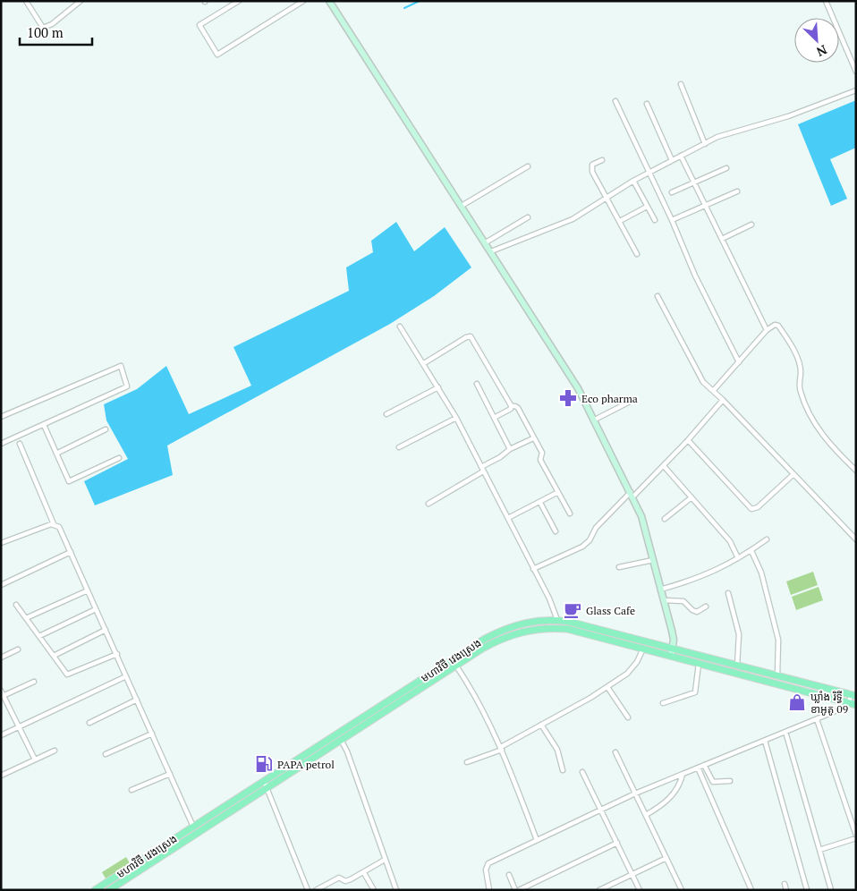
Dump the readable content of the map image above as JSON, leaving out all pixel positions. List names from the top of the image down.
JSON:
{
  "streets": {
    "main road": ["មហាវិថី វេងស្រេង"]
  },
  "places": {
    "pharmacy": ["Eco pharma"],
    "cafe": ["Glass Cafe"],
    "shop": ["ឃ្លាំង រិទ្ធី ខាអូតូ 09"],
    "fuel station": ["PAPA petrol"]
  },
  "scale_bar": "100 m",
  "north": "bottom right"
}
